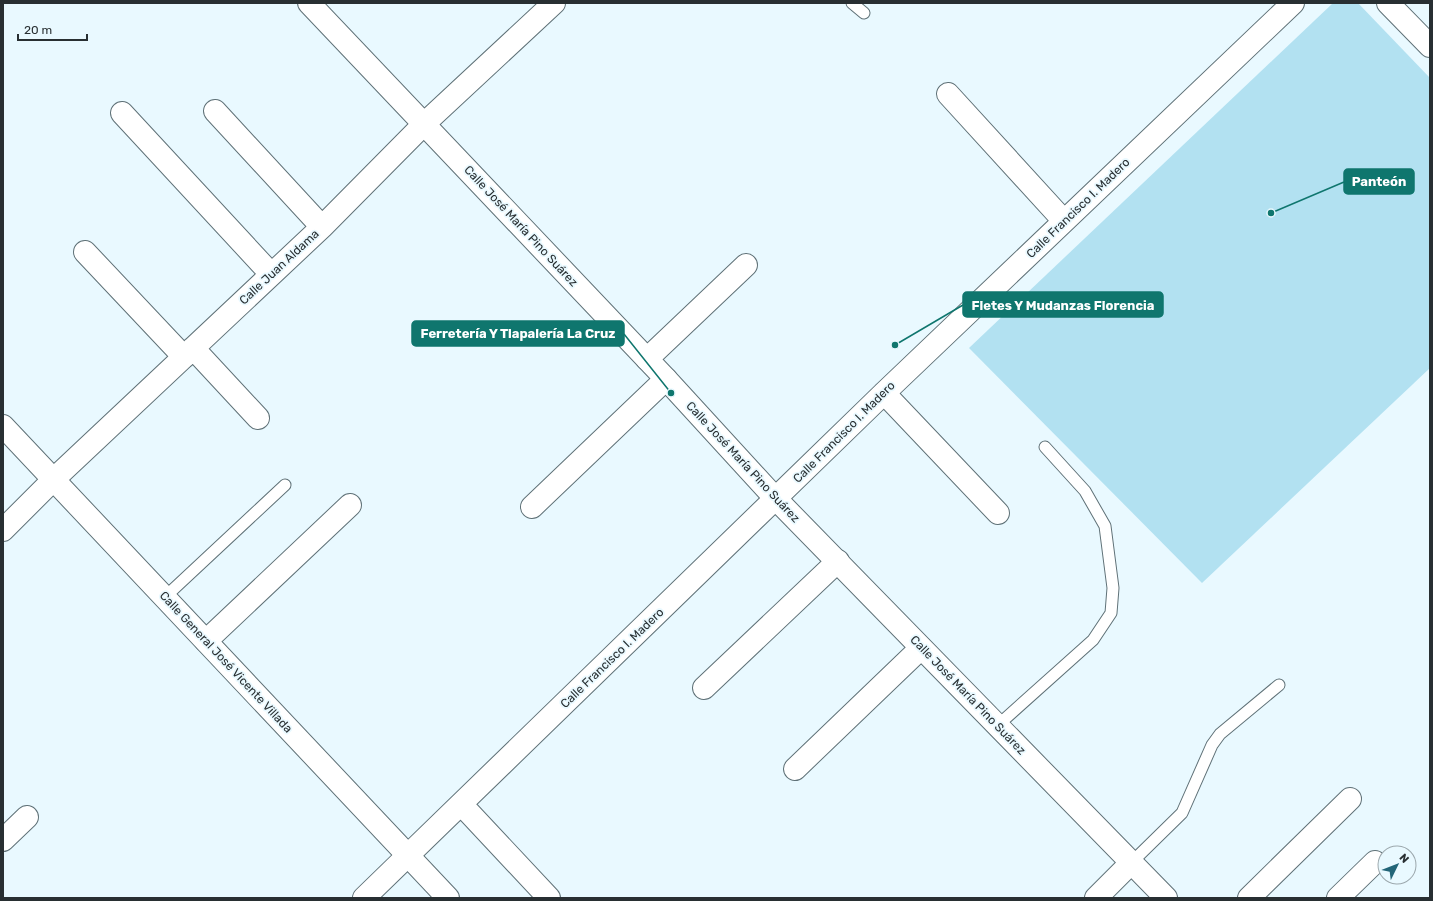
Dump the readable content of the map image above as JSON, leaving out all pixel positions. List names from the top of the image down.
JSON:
{
  "streets": {
    "street": [
      "Calle Francisco I. Madero",
      "Calle José María Pino Suárez",
      "Calle Juan Aldama",
      "Calle General José Vicente Villada"
    ]
  },
  "crossings": [
    ["Calle Francisco I. Madero", "Calle José María Pino Suárez"],
    ["Calle Francisco I. Madero", "Calle General José Vicente Villada"],
    ["Calle José María Pino Suárez", "Calle Juan Aldama"],
    ["Calle Juan Aldama", "Calle General José Vicente Villada"]
  ],
  "places": ["Panteón", "Fletes Y Mudanzas Florencia", "Ferretería Y Tlapalería La Cruz"],
  "scale_bar": "20 m",
  "north": "top right"
}
